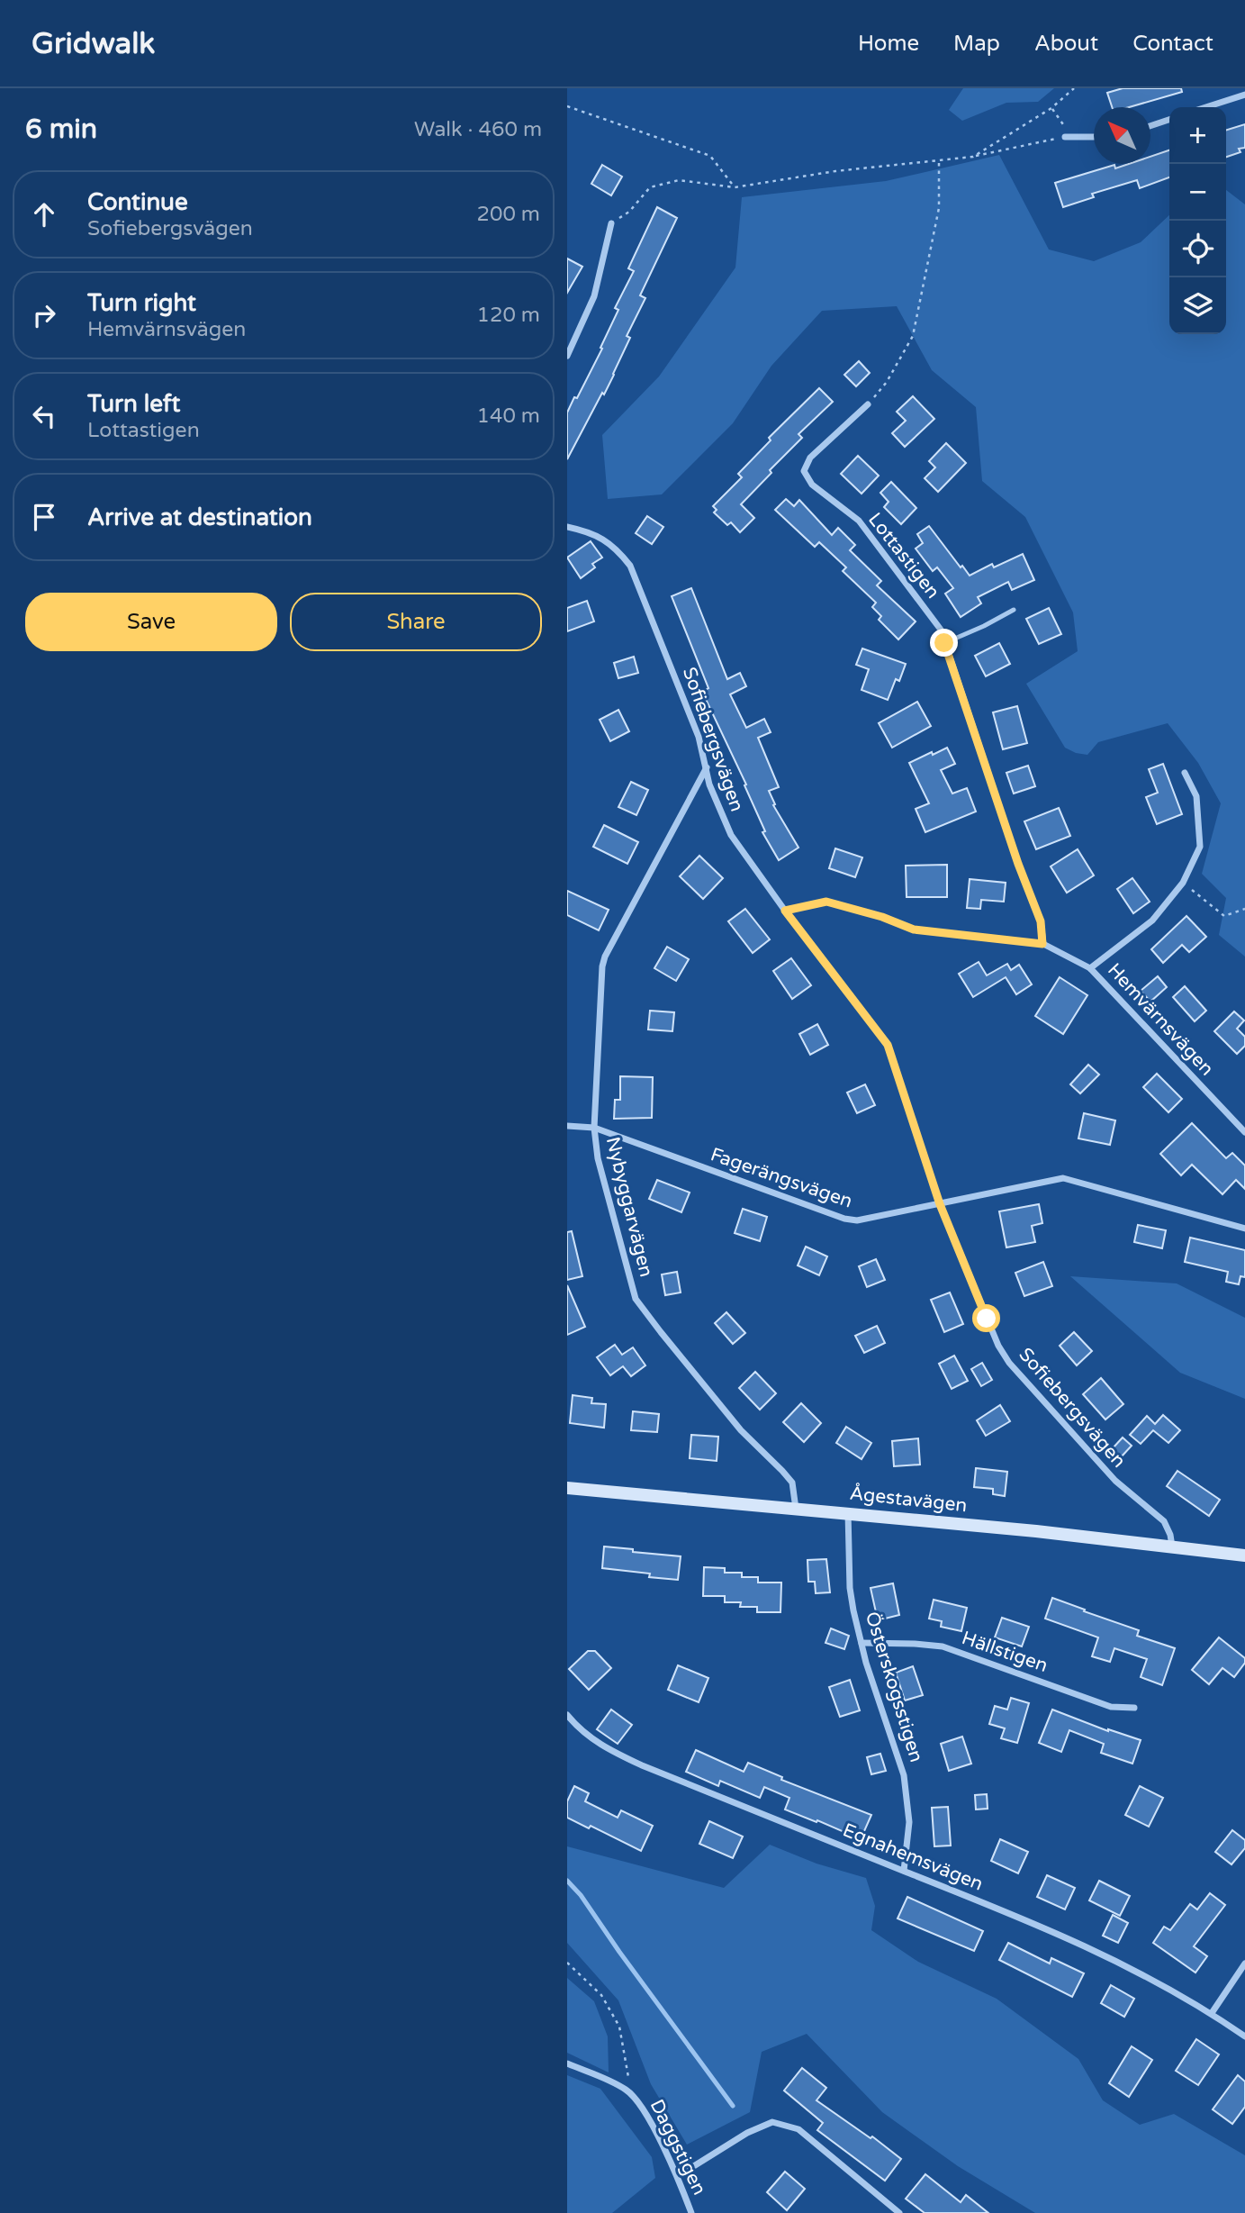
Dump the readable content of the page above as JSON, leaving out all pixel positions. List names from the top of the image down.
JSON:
{
  "streets": {
    "main road": ["Ågestavägen"],
    "street": [
      "Lottastigen",
      "Sofiebergsvägen",
      "Hemvärnsvägen",
      "Fagerängsvägen",
      "Nybyggarvägen",
      "Hällstigen",
      "Österskogsstigen",
      "Egnahemsvägen",
      "Daggstigen"
    ]
  },
  "crossings": [
    ["Lottastigen", "Hemvärnsvägen"],
    ["Sofiebergsvägen", "Hemvärnsvägen"],
    ["Sofiebergsvägen", "Fagerängsvägen"],
    ["Sofiebergsvägen", "Nybyggarvägen"],
    ["Sofiebergsvägen", "Ågestavägen"],
    ["Fagerängsvägen", "Nybyggarvägen"],
    ["Nybyggarvägen", "Ågestavägen"],
    ["Ågestavägen", "Österskogsstigen"],
    ["Hällstigen", "Österskogsstigen"],
    ["Österskogsstigen", "Egnahemsvägen"]
  ],
  "north": "top left",
  "page": {
    "header": "Gridwalk",
    "nav": [
      "Home",
      "Map",
      "About",
      "Contact"
    ],
    "heading": ["6 min", "Walk · 460 m"],
    "map_buttons": ["+", "−"],
    "list": [
      ["Continue", "Sofiebergsvägen", "200 m"],
      ["Turn right", "Hemvärnsvägen", "120 m"],
      ["Turn left", "Lottastigen", "140 m"],
      "Arrive at destination"
    ],
    "buttons": ["Save", "Share"]
  }
}
